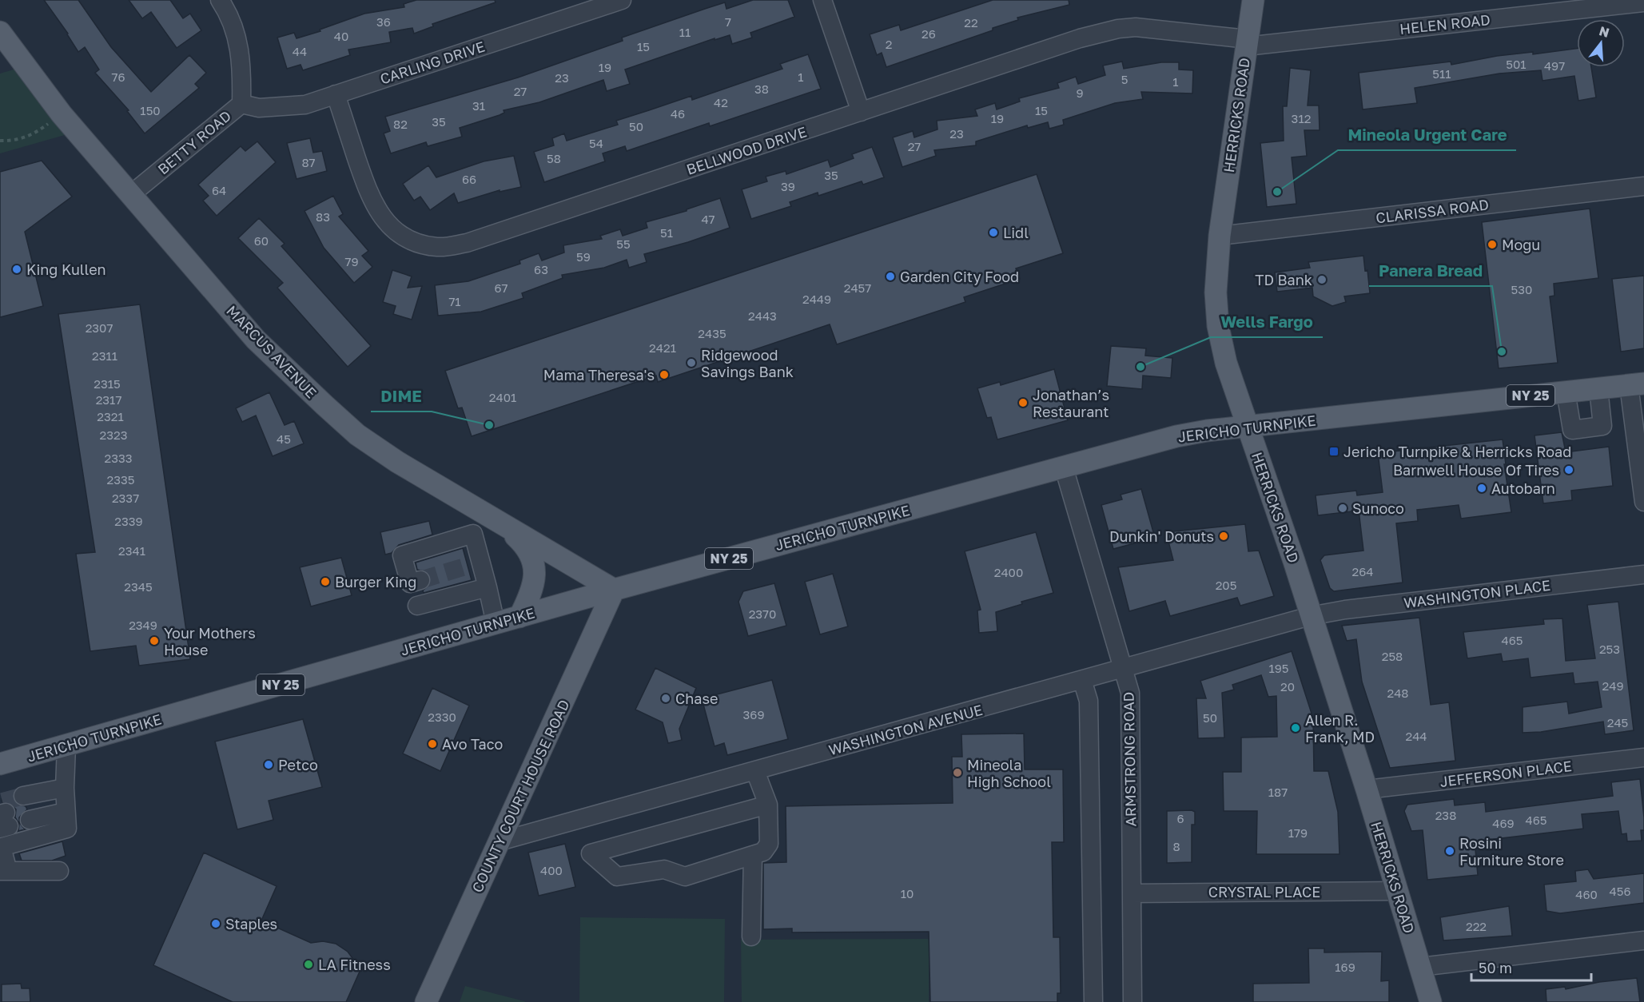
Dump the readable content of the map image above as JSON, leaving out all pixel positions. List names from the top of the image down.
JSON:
{
  "streets": {
    "main road": [
      "HERRICKS ROAD",
      "MARCUS AVENUE",
      "NY 25",
      "JERICHO TURNPIKE",
      "COUNTY COURT HOUSE ROAD"
    ],
    "street": [
      "HELEN ROAD",
      "CARLING DRIVE",
      "BETTY ROAD",
      "BELLWOOD DRIVE",
      "CLARISSA ROAD",
      "WASHINGTON PLACE",
      "WASHINGTON AVENUE",
      "ARMSTRONG ROAD",
      "JEFFERSON PLACE",
      "CRYSTAL PLACE"
    ]
  },
  "crossings": [
    ["HELEN ROAD", "HERRICKS ROAD"],
    ["HELEN ROAD", "BELLWOOD DRIVE"],
    ["CARLING DRIVE", "BETTY ROAD"],
    ["CARLING DRIVE", "BELLWOOD DRIVE"],
    ["HERRICKS ROAD", "BELLWOOD DRIVE"],
    ["HERRICKS ROAD", "CLARISSA ROAD"],
    ["HERRICKS ROAD", "JERICHO TURNPIKE"],
    ["HERRICKS ROAD", "WASHINGTON PLACE"],
    ["HERRICKS ROAD", "WASHINGTON AVENUE"],
    ["HERRICKS ROAD", "JEFFERSON PLACE"],
    ["HERRICKS ROAD", "CRYSTAL PLACE"],
    ["BETTY ROAD", "MARCUS AVENUE"],
    ["MARCUS AVENUE", "JERICHO TURNPIKE"],
    ["MARCUS AVENUE", "COUNTY COURT HOUSE ROAD"],
    ["JERICHO TURNPIKE", "ARMSTRONG ROAD"],
    ["JERICHO TURNPIKE", "COUNTY COURT HOUSE ROAD"],
    ["WASHINGTON PLACE", "WASHINGTON AVENUE"],
    ["WASHINGTON AVENUE", "ARMSTRONG ROAD"],
    ["WASHINGTON AVENUE", "COUNTY COURT HOUSE ROAD"],
    ["ARMSTRONG ROAD", "CRYSTAL PLACE"]
  ],
  "places": {
    "other": [
      "Mineola Urgent Care",
      "Lidl",
      "Mogu",
      "King Kullen",
      "Garden City Food",
      "TD Bank",
      "Panera Bread",
      "Ridgewood Savings Bank",
      "Wells Fargo",
      "Mama Theresa's",
      "Jonathan’s Restaurant",
      "DIME",
      "Barnwell House Of Tires",
      "Autobarn",
      "Sunoco",
      "Dunkin' Donuts",
      "Burger King",
      "Your Mothers House",
      "Chase",
      "Allen R. Frank, MD",
      "Avo Taco",
      "Petco",
      "Mineola High School",
      "Rosini Furniture Store",
      "Staples",
      "LA Fitness"
    ],
    "transit": ["Jericho Turnpike & Herricks Road"]
  },
  "house_numbers": [
    "36",
    "7",
    "22",
    "11",
    "26",
    "40",
    "2",
    "15",
    "44",
    "501",
    "497",
    "19",
    "511",
    "76",
    "1",
    "23",
    "5",
    "1",
    "38",
    "27",
    "9",
    "42",
    "31",
    "150",
    "15",
    "46",
    "19",
    "312",
    "35",
    "82",
    "50",
    "23",
    "54",
    "27",
    "58",
    "87",
    "35",
    "66",
    "39",
    "64",
    "83",
    "47",
    "51",
    "60",
    "55",
    "59",
    "79",
    "63",
    "67",
    "2457",
    "530",
    "2449",
    "71",
    "2443",
    "2307",
    "2435",
    "2421",
    "2311",
    "2315",
    "2401",
    "2317",
    "2321",
    "2323",
    "45",
    "2333",
    "2335",
    "2337",
    "2339",
    "2341",
    "264",
    "2400",
    "205",
    "2345",
    "2370",
    "2349",
    "465",
    "253",
    "258",
    "195",
    "249",
    "20",
    "248",
    "369",
    "2330",
    "50",
    "245",
    "244",
    "187",
    "238",
    "6",
    "465",
    "469",
    "179",
    "8",
    "400",
    "456",
    "10",
    "460",
    "222",
    "169"
  ],
  "scale_bar": "50 m",
  "north": "top"
}
